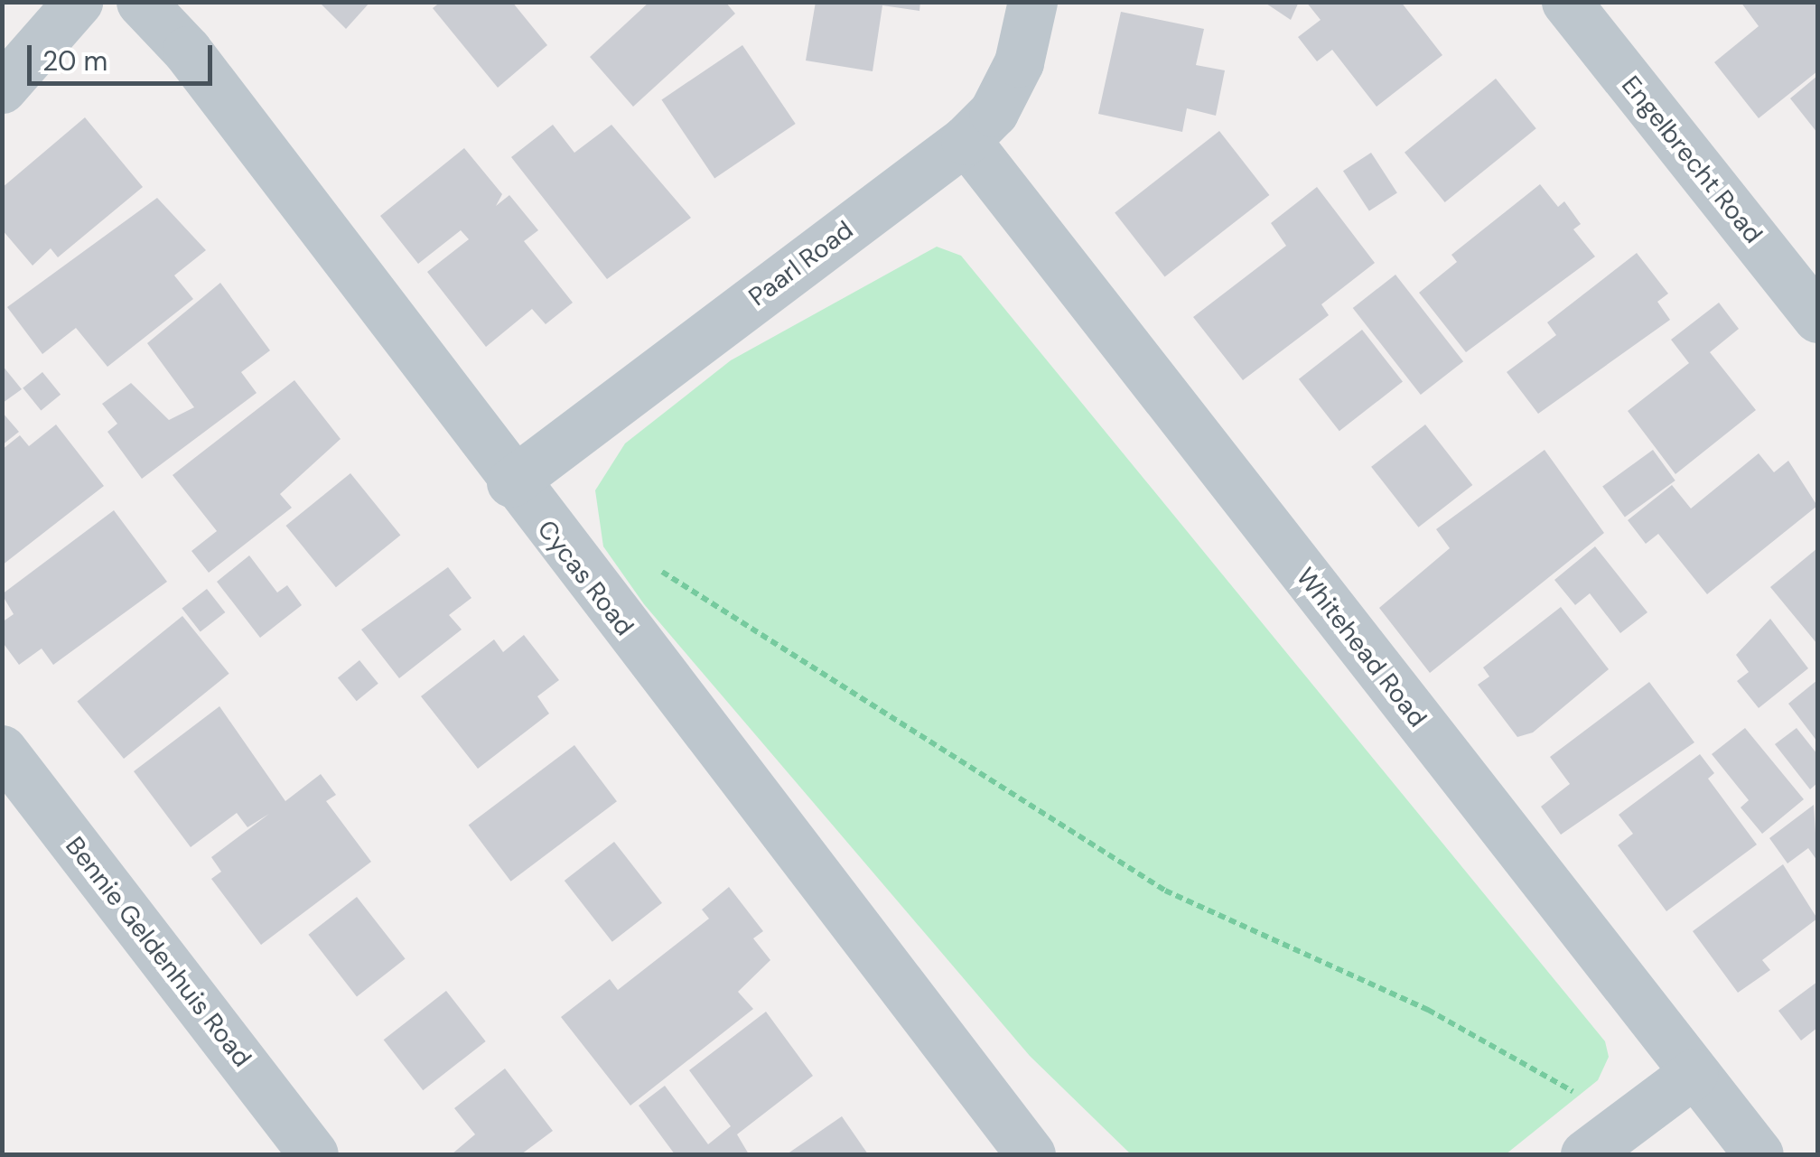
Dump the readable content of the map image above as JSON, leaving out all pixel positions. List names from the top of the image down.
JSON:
{
  "streets": {
    "street": [
      "Engelbrecht Road",
      "Paarl Road",
      "Cycas Road",
      "Whitehead Road",
      "Bennie Geldenhuis Road"
    ]
  },
  "crossings": [
    ["Paarl Road", "Cycas Road"],
    ["Paarl Road", "Whitehead Road"]
  ],
  "scale_bar": "20 m"
}
